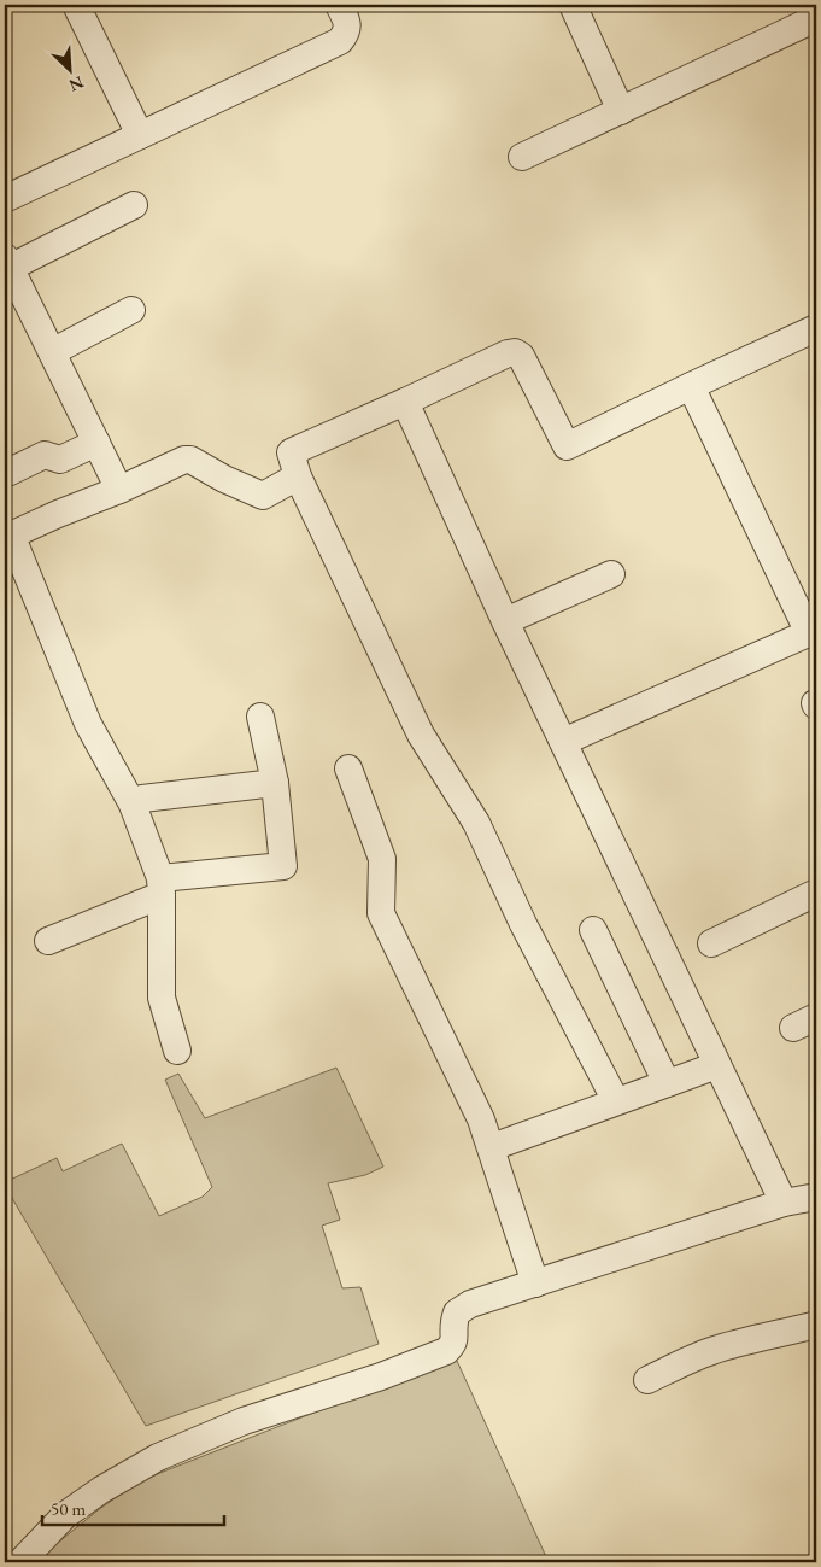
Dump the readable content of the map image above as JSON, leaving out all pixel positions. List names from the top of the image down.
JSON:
{
  "scale_bar": "50 m",
  "north": "bottom right"
}
